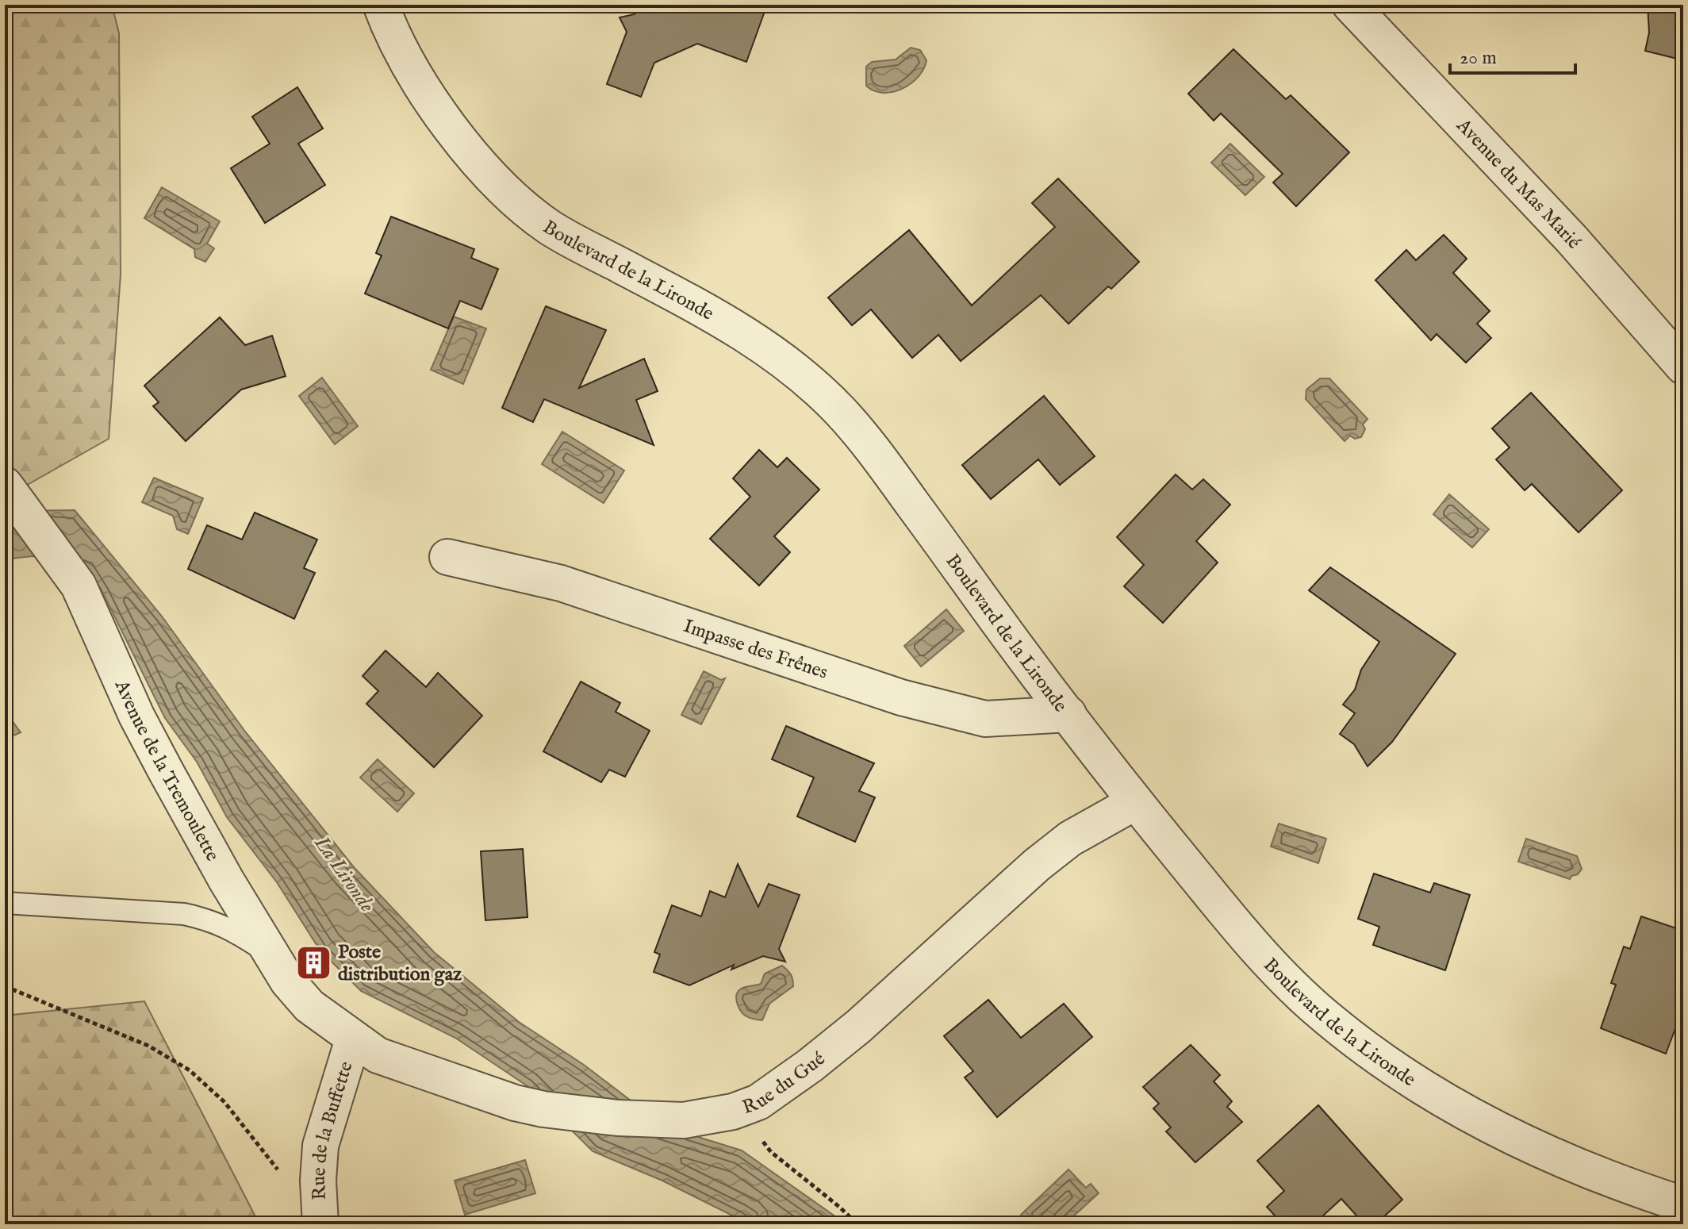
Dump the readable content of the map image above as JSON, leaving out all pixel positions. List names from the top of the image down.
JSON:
{
  "streets": {
    "street": [
      "Avenue du Mas Marié",
      "Boulevard de la Lironde",
      "Impasse des Frênes",
      "Avenue de la Tremoulette",
      "Rue du Gué",
      "Rue de la Buffette"
    ]
  },
  "crossings": [
    ["Boulevard de la Lironde", "Impasse des Frênes"],
    ["Boulevard de la Lironde", "Rue du Gué"],
    ["Avenue de la Tremoulette", "Rue du Gué"],
    ["Avenue de la Tremoulette", "Rue de la Buffette"],
    ["Rue du Gué", "Rue de la Buffette"]
  ],
  "water": ["La Lironde"],
  "places": {
    "building": ["Poste distribution gaz"]
  },
  "scale_bar": "20 m"
}
